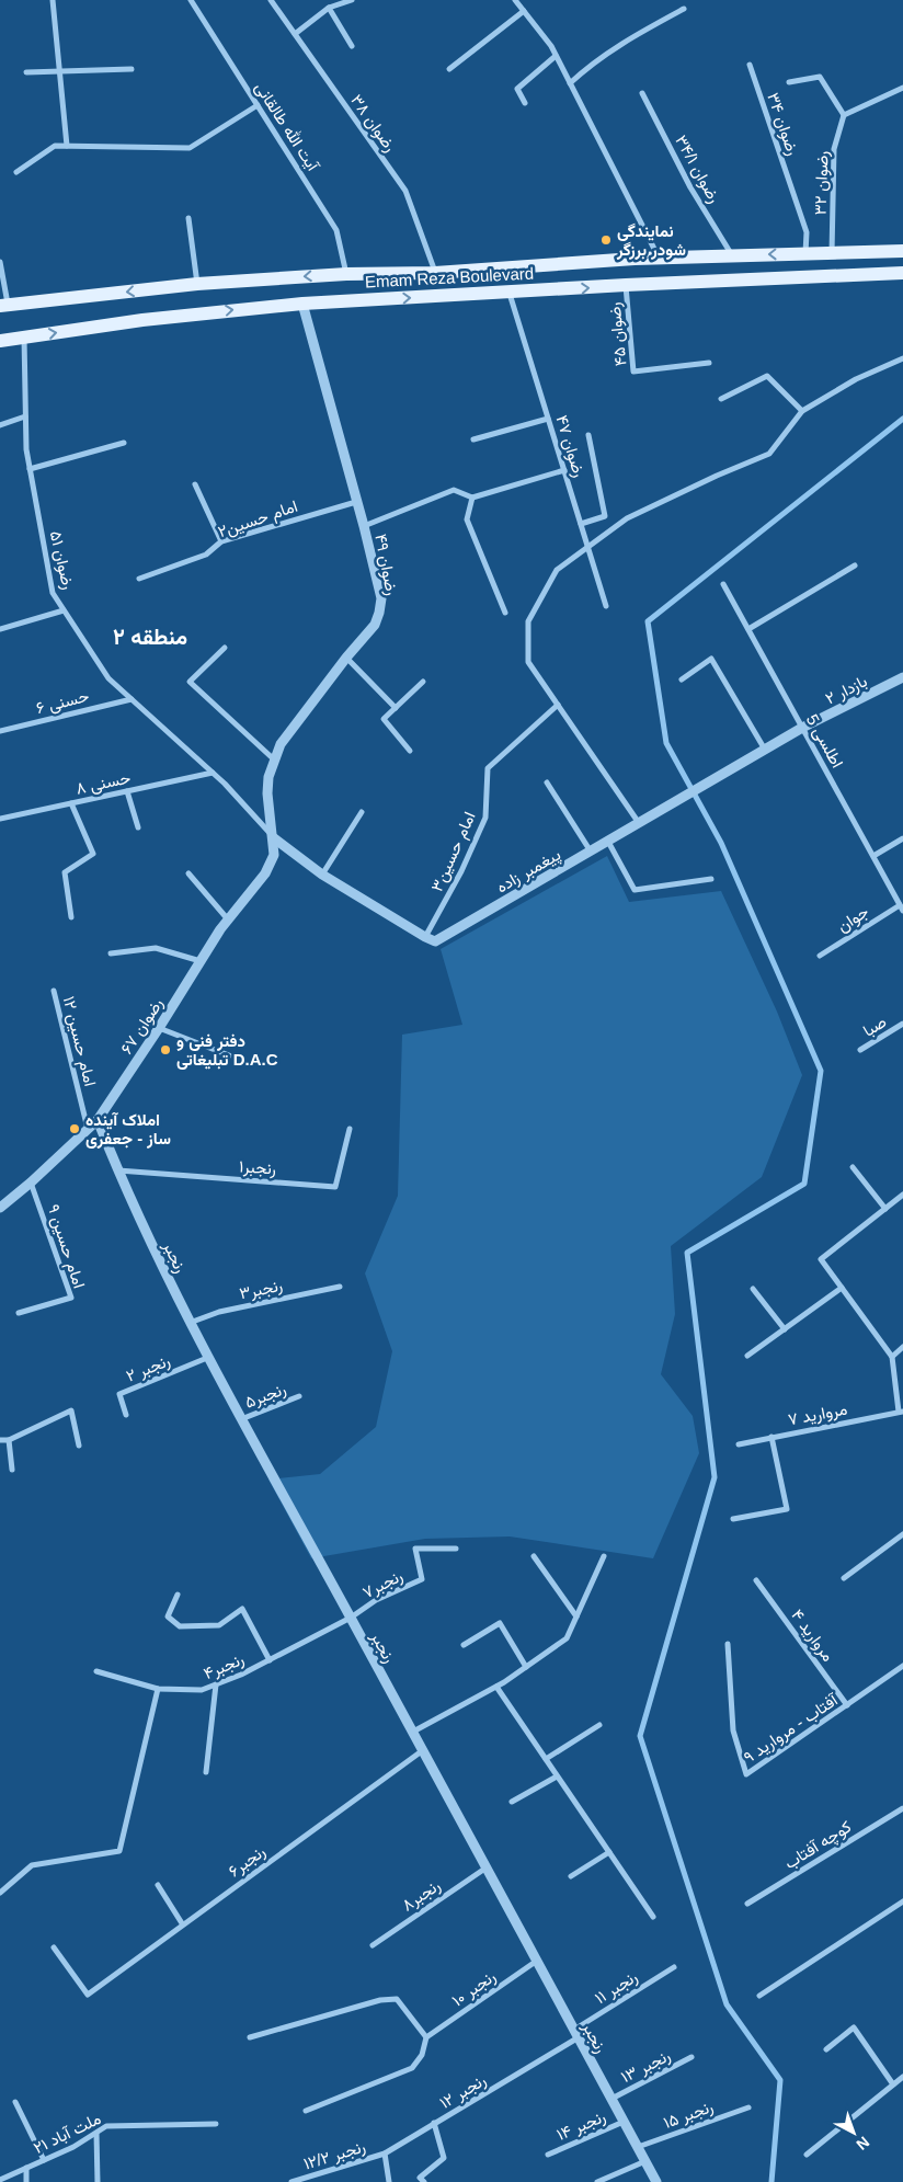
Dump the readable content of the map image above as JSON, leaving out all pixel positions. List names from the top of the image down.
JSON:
{
  "streets": {
    "main road": ["Emam Reza Boulevard"],
    "street": [
      "رضوان ۳۸",
      "رضوان ۳۴",
      "آیت الله طالقانی",
      "رضوان ۳۴/۱",
      "رضوان ۳۲",
      "رضوان ۴۵",
      "رضوان ۴۷",
      "امام حسین۲",
      "رضوان ۵۱",
      "رضوان ۴۹",
      "بازدار ۲",
      "حسنی ۶",
      "اطلسی 5",
      "حسنی ۸",
      "امام حسین۳",
      "پیغمبر زاده",
      "جوان",
      "رضوان ۶۷",
      "صبا",
      "امام حسین ۱۲",
      "رنجبر۱",
      "امام حسین ۹",
      "رنجبر",
      "رنجبر۳",
      "رنجبر ۲",
      "رنجبر۵",
      "مروارید ۷",
      "رنجبر۷",
      "مروارید ۴",
      "رنجبر۴",
      "آفتاب - مروارید ۹",
      "کوچه آفتاب",
      "رنجبر۶",
      "رنجبر۸",
      "رنجبر ۱۱",
      "رنجبر ۱۰",
      "رنجبر ۱۳",
      "رنجبر ۱۲",
      "رنجبر ۱۵",
      "رنجبر ۱۴",
      "ملت آباد ۲۱",
      "رنجبر ۱۲/۲"
    ]
  },
  "crossings": [
    ["رضوان ۳۸", "Emam Reza Boulevard"],
    ["رضوان ۳۴", "Emam Reza Boulevard"],
    ["آیت الله طالقانی", "Emam Reza Boulevard"],
    ["رضوان ۳۴/۱", "Emam Reza Boulevard"],
    ["رضوان ۳۲", "Emam Reza Boulevard"],
    ["Emam Reza Boulevard", "رضوان ۴۵"],
    ["Emam Reza Boulevard", "رضوان ۴۷"],
    ["Emam Reza Boulevard", "رضوان ۵۱"],
    ["Emam Reza Boulevard", "رضوان ۴۹"],
    ["امام حسین۲", "رضوان ۴۹"],
    ["رضوان ۵۱", "رضوان ۴۹"],
    ["رضوان ۵۱", "حسنی ۶"],
    ["رضوان ۵۱", "حسنی ۸"],
    ["رضوان ۵۱", "رضوان ۶۷"],
    ["رضوان ۴۹", "رضوان ۶۷"],
    ["بازدار ۲", "اطلسی 5"],
    ["بازدار ۲", "پیغمبر زاده"],
    ["اطلسی 5", "پیغمبر زاده"],
    ["اطلسی 5", "جوان"],
    ["امام حسین۳", "پیغمبر زاده"],
    ["رضوان ۶۷", "امام حسین ۱۲"],
    ["رضوان ۶۷", "امام حسین ۹"],
    ["رضوان ۶۷", "رنجبر"],
    ["رنجبر۱", "رنجبر"],
    ["رنجبر", "رنجبر۳"],
    ["رنجبر", "رنجبر ۲"],
    ["رنجبر", "رنجبر۵"],
    ["رنجبر", "رنجبر۷"],
    ["رنجبر", "رنجبر۴"],
    ["رنجبر", "رنجبر۶"],
    ["رنجبر", "رنجبر۸"],
    ["رنجبر", "رنجبر ۱۱"],
    ["رنجبر", "رنجبر ۱۰"],
    ["رنجبر", "رنجبر ۱۳"],
    ["رنجبر", "رنجبر ۱۲"],
    ["رنجبر", "رنجبر ۱۵"],
    ["رنجبر", "رنجبر ۱۴"],
    ["رنجبر۷", "رنجبر۴"],
    ["مروارید ۴", "آفتاب - مروارید ۹"],
    ["رنجبر ۱۱", "رنجبر ۱۲"],
    ["رنجبر ۱۲", "رنجبر ۱۲/۲"]
  ],
  "districts": ["منطقه ۲"],
  "places": ["نمایندگی شودر برزگر", "دفتر فنی و تبلیغاتی D.A.C", "املاک آینده ساز - جعفری"],
  "north": "bottom right"
}
